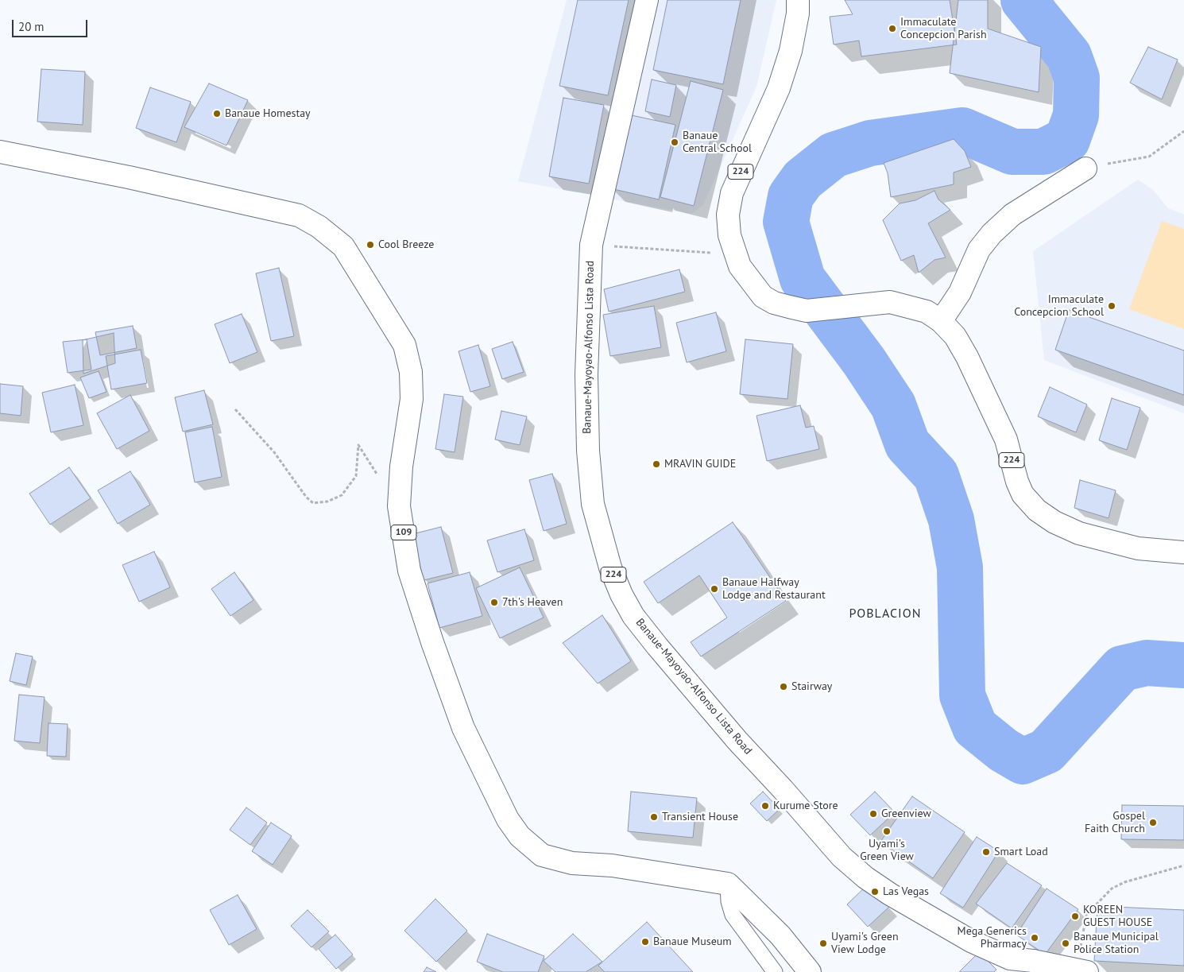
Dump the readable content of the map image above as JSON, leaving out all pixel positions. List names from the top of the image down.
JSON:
{
  "streets": {
    "main road": ["224", "Banaue-Mayoyao-Alfonso Lista Road", "109"]
  },
  "districts": ["POBLACION"],
  "places": [
    "Immaculate Concepcion Parish",
    "Banaue Homestay",
    "Banaue Central School",
    "Cool Breeze",
    "Immaculate Concepcion School",
    "MRAVIN GUIDE",
    "Banaue Halfway Lodge and Restaurant",
    "7th's Heaven",
    "Stairway",
    "Kurume Store",
    "Greenview",
    "Transient House",
    "Gospel Faith Church",
    "Uyami's Green View",
    "Smart Load",
    "Las Vegas",
    "KOREEN GUEST HOUSE",
    "Mega Generics Pharmacy",
    "Banaue Museum",
    "Uyami's Green View Lodge",
    "Banaue Municipal Police Station"
  ],
  "scale_bar": "20 m"
}
